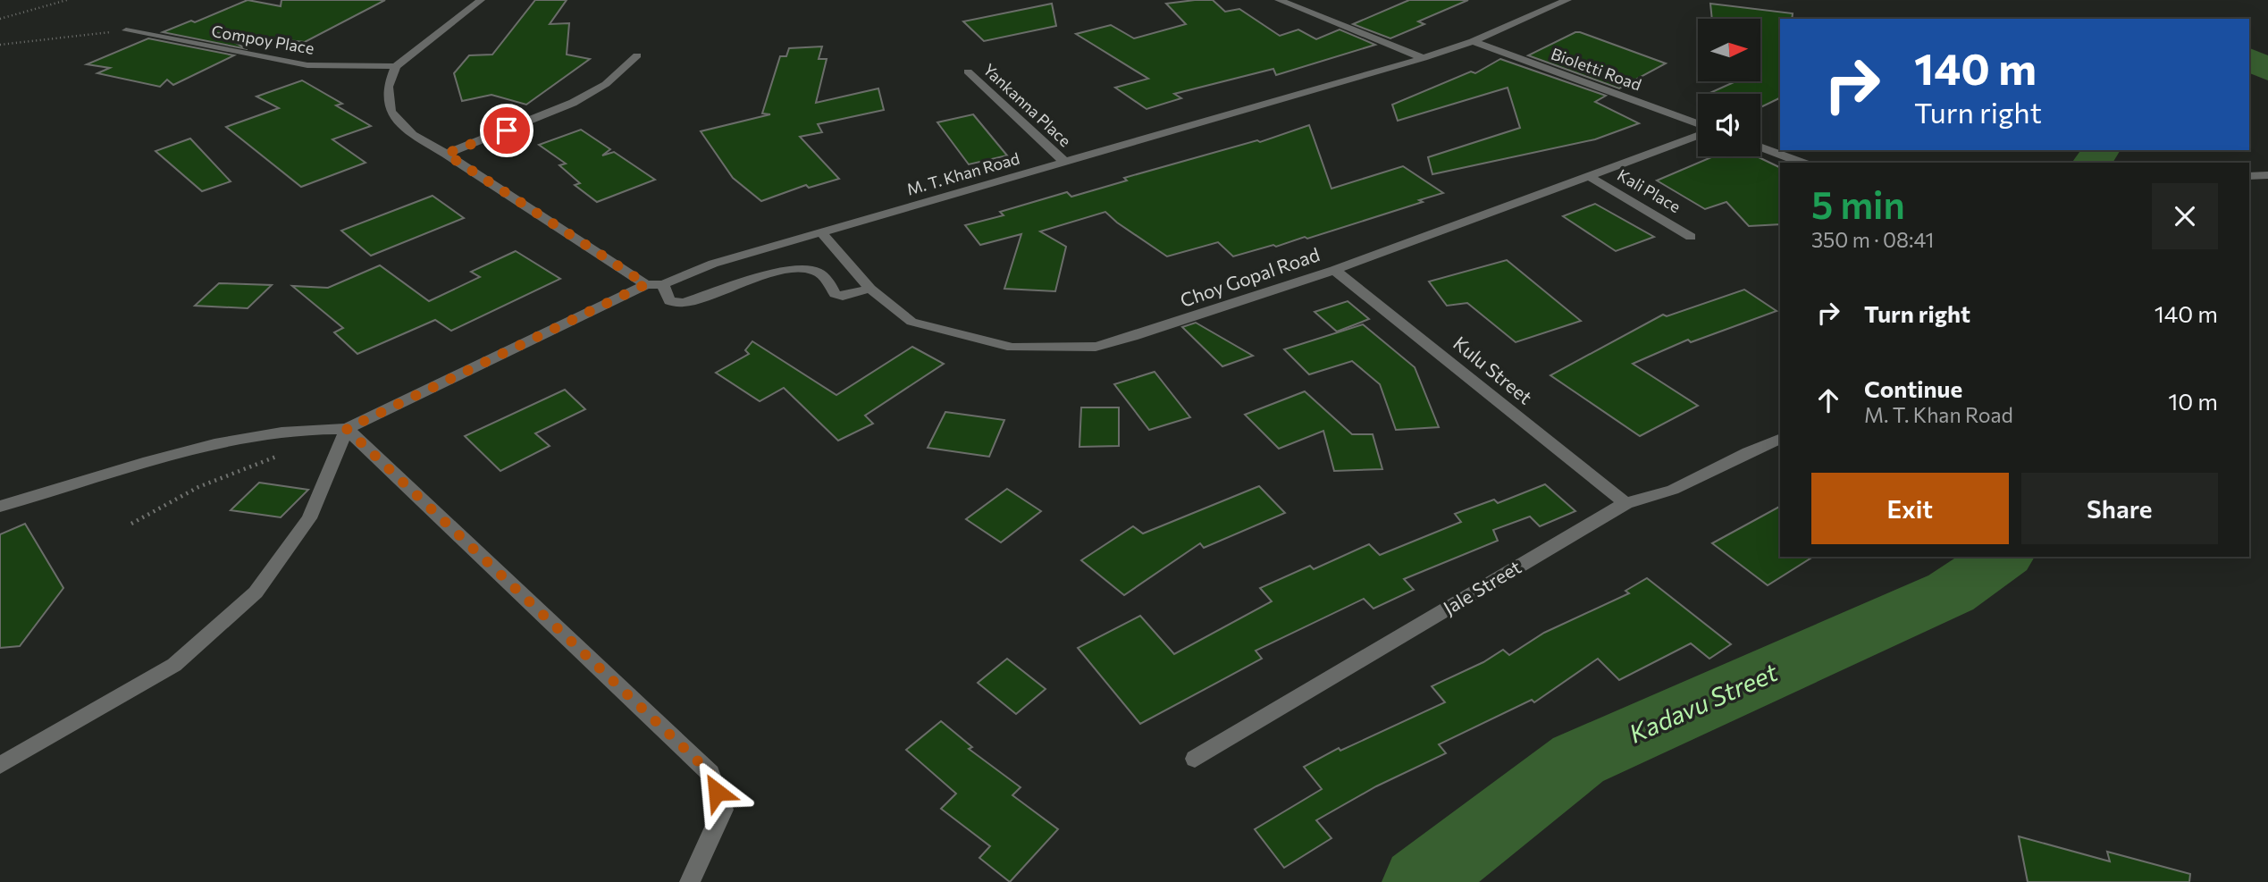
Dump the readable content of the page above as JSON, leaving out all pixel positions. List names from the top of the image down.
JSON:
{
  "streets": {
    "street": [
      "Compoy Place",
      "Bioletti Road",
      "Yankanna Place",
      "M. T. Khan Road",
      "Kali Place",
      "Choy Gopal Road",
      "Kulu Street",
      "Jale Street"
    ]
  },
  "crossings": [
    ["Bioletti Road", "M. T. Khan Road"],
    ["Yankanna Place", "M. T. Khan Road"],
    ["M. T. Khan Road", "Choy Gopal Road"],
    ["Kali Place", "Choy Gopal Road"],
    ["Choy Gopal Road", "Kulu Street"],
    ["Kulu Street", "Jale Street"]
  ],
  "water": ["Kadavu Street"],
  "north": "right",
  "page": {
    "turn": ["140 m", "Turn right"],
    "heading": ["5 min", "350 m · 08:41"],
    "list": [
      {
        "name": "Turn right",
        "value": "140 m"
      },
      {
        "name": "Continue",
        "note": "M. T. Khan Road",
        "value": "10 m"
      }
    ],
    "buttons": ["Exit", "Share"]
  }
}
